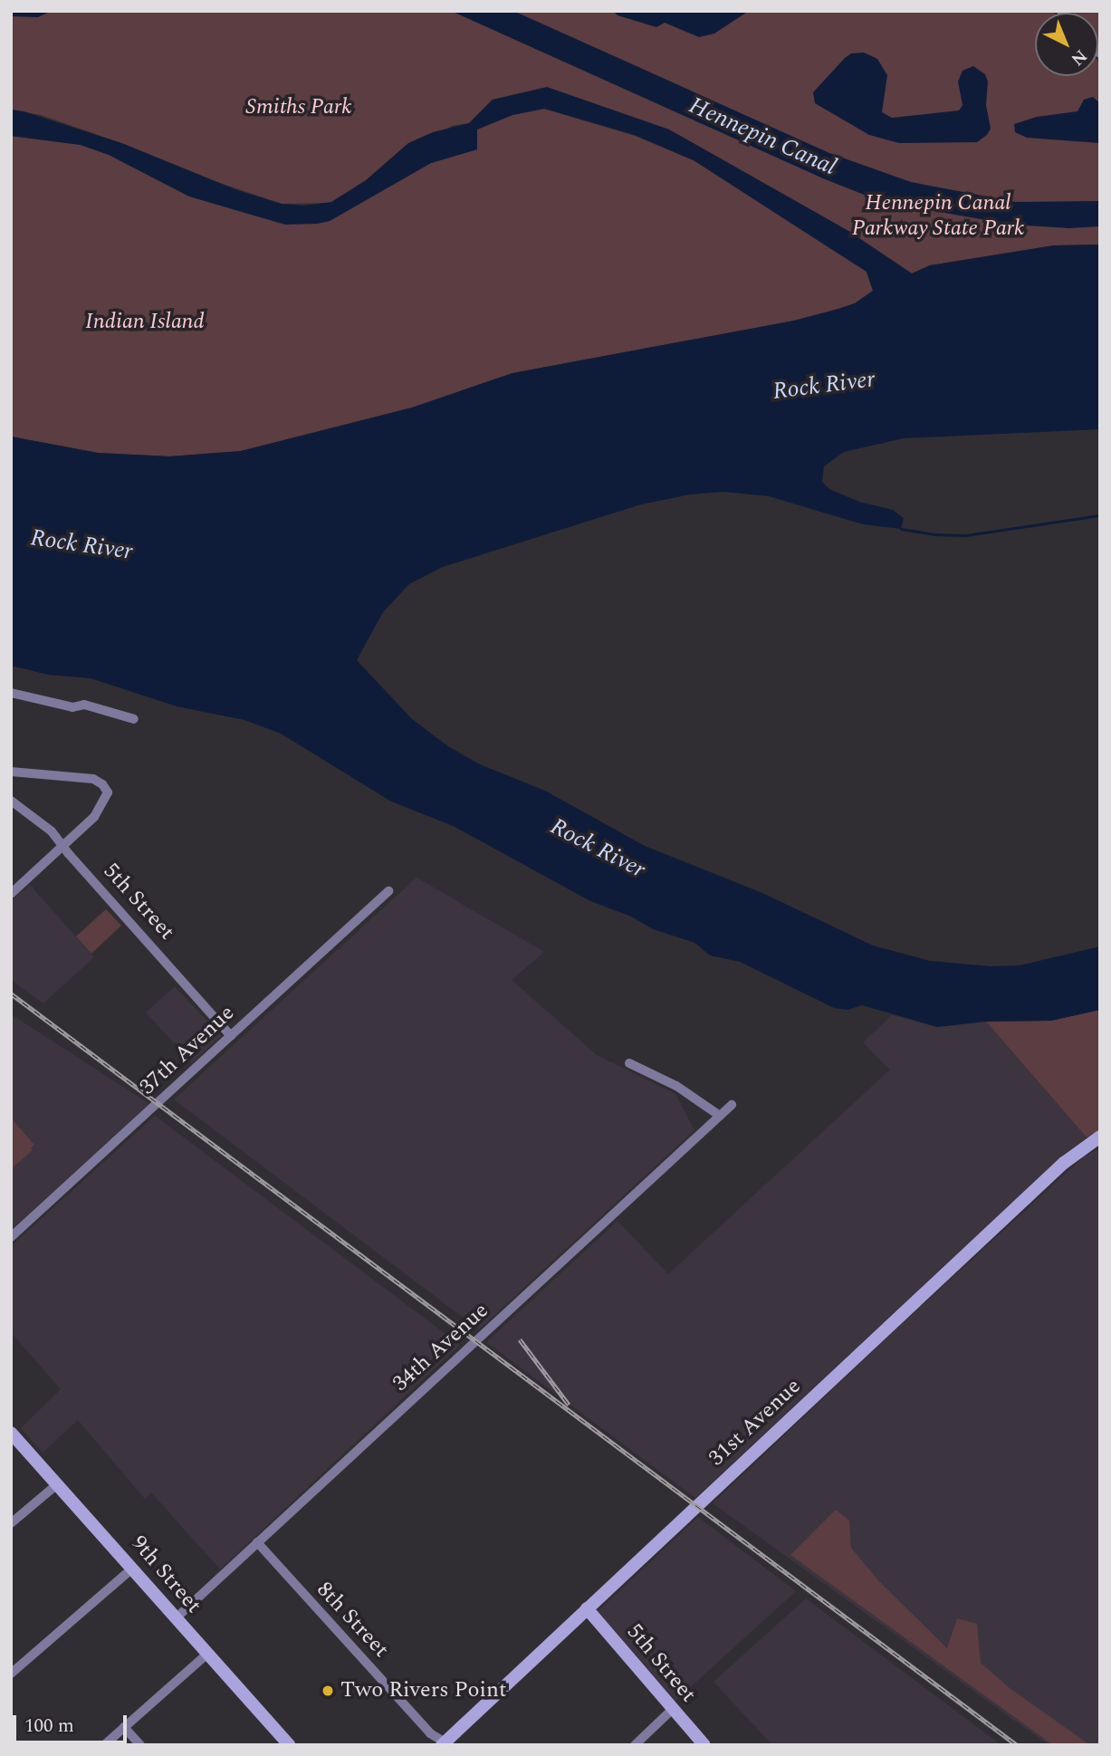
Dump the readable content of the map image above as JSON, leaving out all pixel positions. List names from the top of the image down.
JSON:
{
  "streets": {
    "street": [
      "5th Street",
      "37th Avenue",
      "34th Avenue",
      "31st Avenue",
      "9th Street",
      "8th Street"
    ]
  },
  "crossings": [
    ["5th Street", "37th Avenue"],
    ["5th Street", "31st Avenue"],
    ["34th Avenue", "9th Street"],
    ["34th Avenue", "8th Street"],
    ["31st Avenue", "8th Street"]
  ],
  "water": ["Hennepin Canal", "Rock River"],
  "parks": ["Smiths Park", "Hennepin Canal Parkway State Park", "Indian Island"],
  "places": ["Two Rivers Point"],
  "scale_bar": "100 m",
  "north": "bottom right"
}
